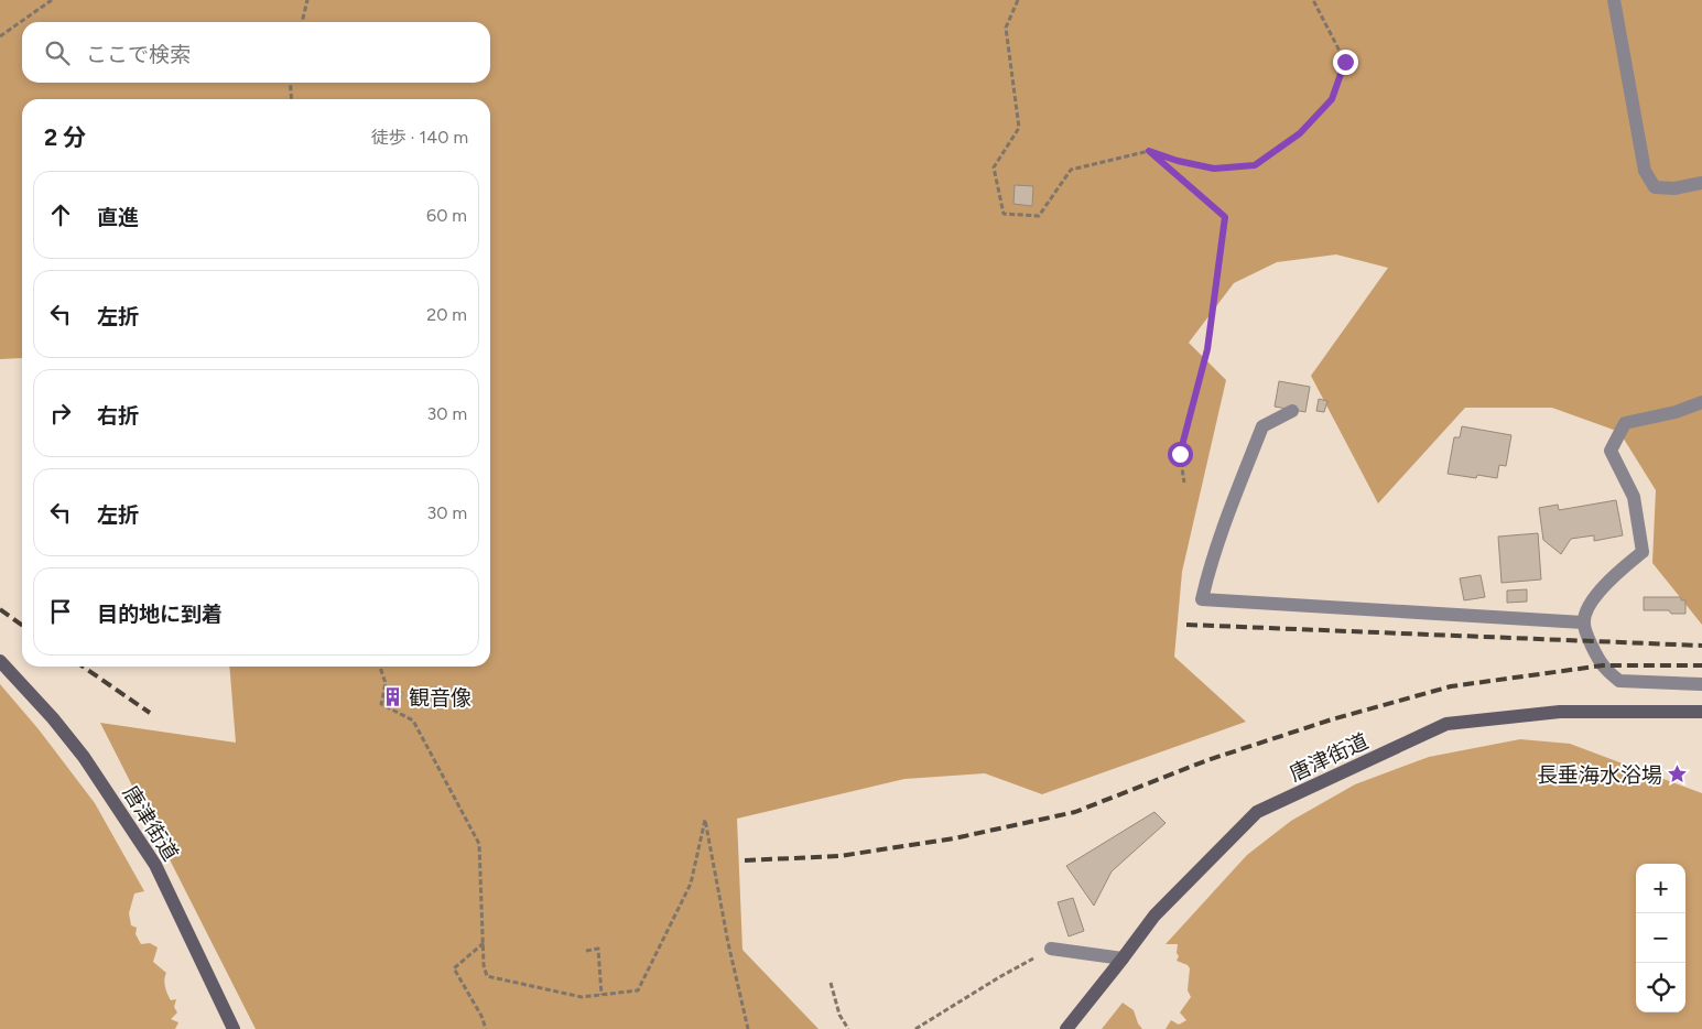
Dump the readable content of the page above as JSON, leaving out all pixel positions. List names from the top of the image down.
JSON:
{
  "streets": {
    "street": ["唐津街道"]
  },
  "places": {
    "building": ["観音像"],
    "place": ["長垂海水浴場"]
  },
  "page": {
    "search": "ここで検索",
    "heading": ["2 分", "徒歩 · 140 m"],
    "list": [
      ["直進", "60 m"],
      ["左折", "20 m"],
      ["右折", "30 m"],
      ["左折", "30 m"],
      "目的地に到着"
    ],
    "map_buttons": ["+", "−"]
  }
}
